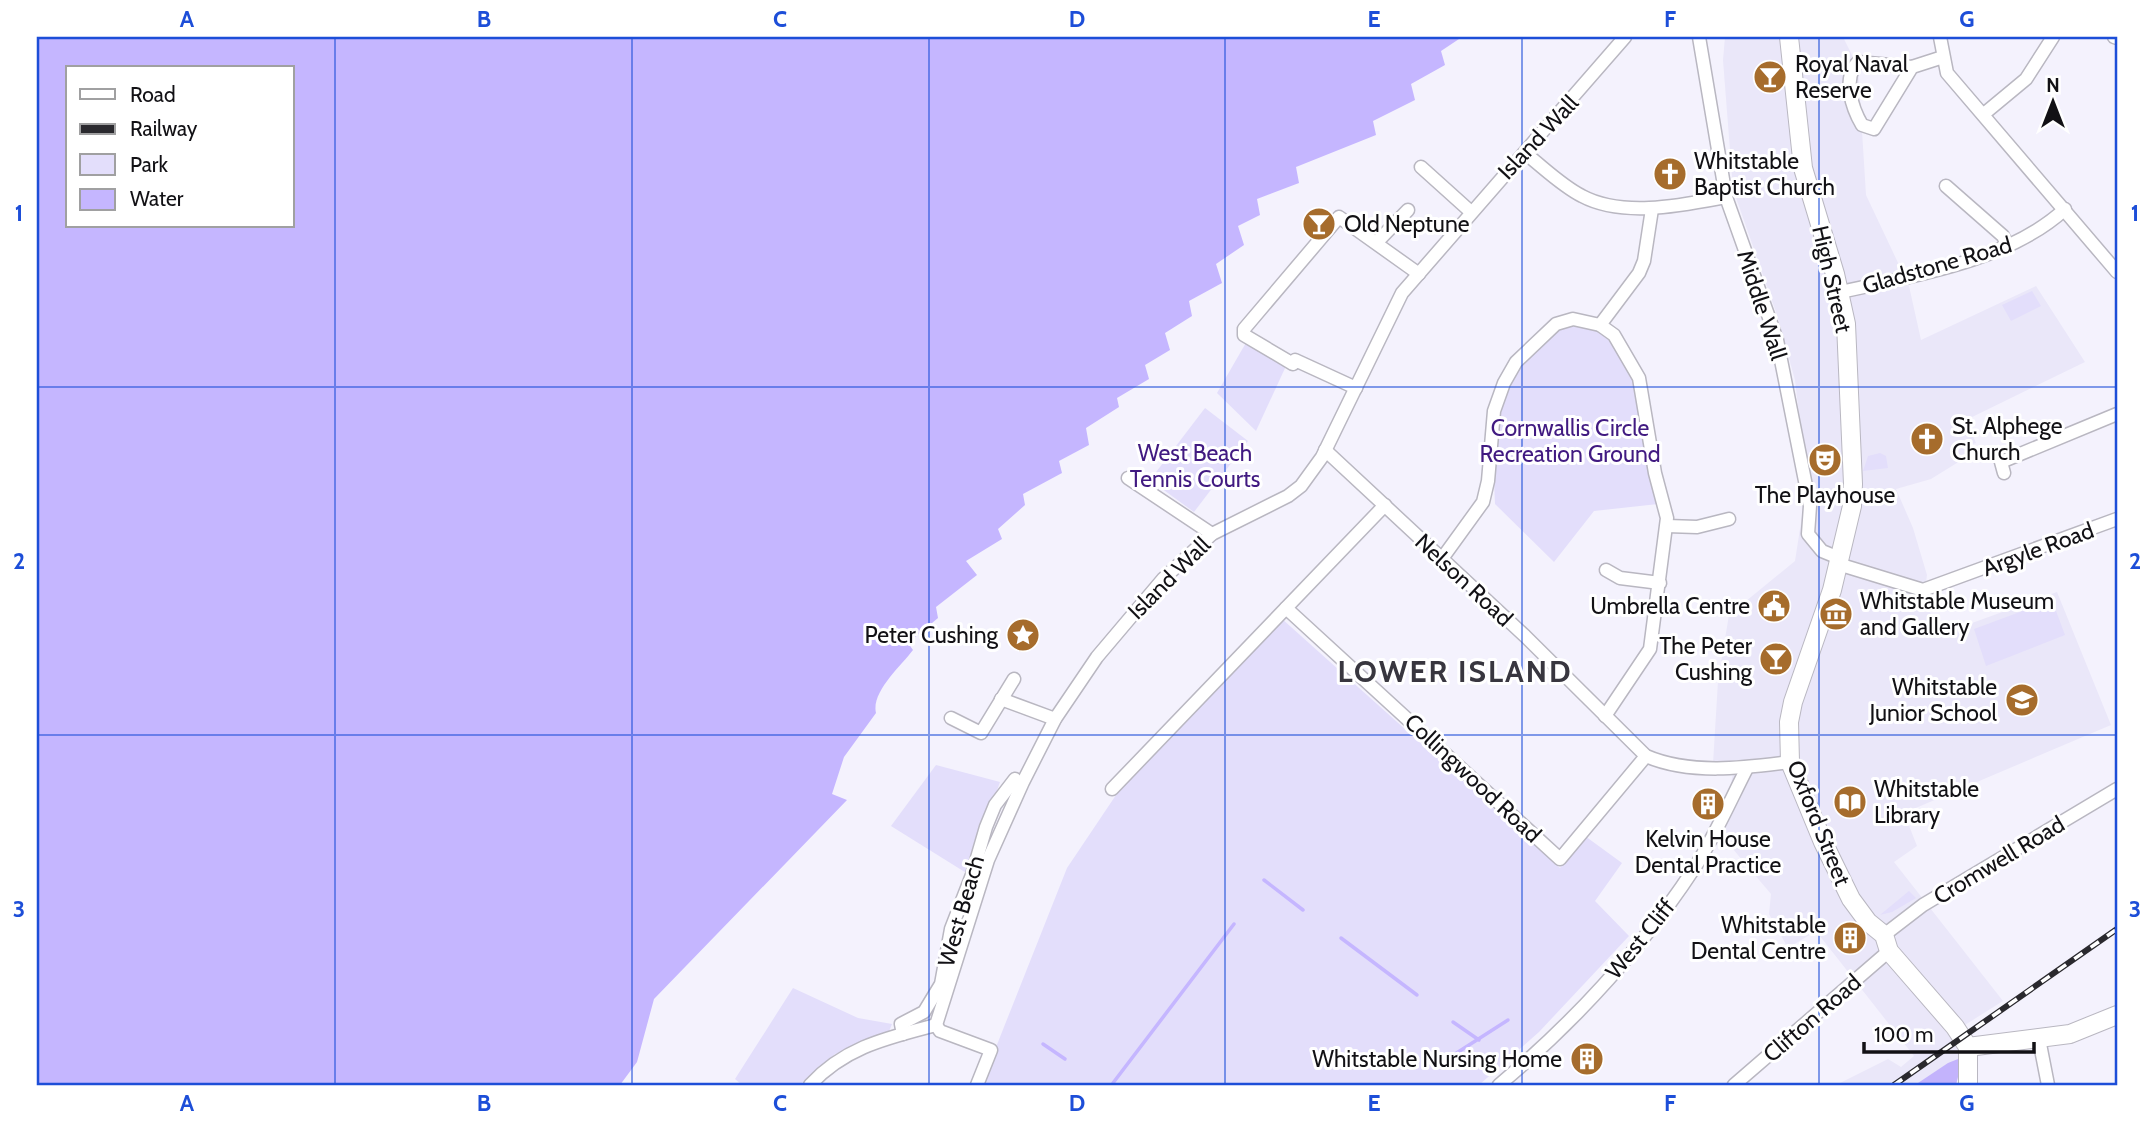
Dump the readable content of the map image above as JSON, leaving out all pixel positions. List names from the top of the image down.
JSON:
{
  "streets": {
    "main road": ["High Street", "Oxford Street"],
    "street": [
      "Island Wall",
      "Gladstone Road",
      "Middle Wall",
      "Argyle Road",
      "Nelson Road",
      "Collingwood Road",
      "Cromwell Road",
      "West Beach",
      "West Cliff",
      "Clifton Road"
    ]
  },
  "crossings": [
    ["Island Wall", "Nelson Road"],
    ["Gladstone Road", "High Street"],
    ["High Street", "Middle Wall"],
    ["High Street", "Argyle Road"],
    ["High Street", "Oxford Street"],
    ["Middle Wall", "Argyle Road"],
    ["Middle Wall", "Oxford Street"],
    ["Argyle Road", "Oxford Street"],
    ["Nelson Road", "Collingwood Road"],
    ["Nelson Road", "Oxford Street"],
    ["Nelson Road", "West Cliff"],
    ["Oxford Street", "Cromwell Road"],
    ["Oxford Street", "Clifton Road"],
    ["Cromwell Road", "Clifton Road"]
  ],
  "districts": ["LOWER ISLAND"],
  "parks": ["Cornwallis Circle Recreation Ground", "West Beach Tennis Courts"],
  "places": {
    "bar": ["Royal Naval Reserve", "Old Neptune", "The Peter Cushing"],
    "church": ["Whitstable Baptist Church", "St. Alphege Church"],
    "theatre": ["The Playhouse"],
    "public building": ["Umbrella Centre"],
    "museum": ["Whitstable Museum and Gallery"],
    "place": ["Peter Cushing"],
    "school or university": ["Whitstable Junior School"],
    "library": ["Whitstable Library"],
    "building": ["Kelvin House Dental Practice", "Whitstable Dental Centre", "Whitstable Nursing Home"]
  },
  "legend": [
    "Road",
    "Railway",
    "Park",
    "Water"
  ],
  "scale_bar": "100 m",
  "north": "top",
  "grid": {
    "columns": [
      "A",
      "B",
      "C",
      "D",
      "E",
      "F",
      "G"
    ],
    "rows": ["1", "2", "3"]
  }
}
